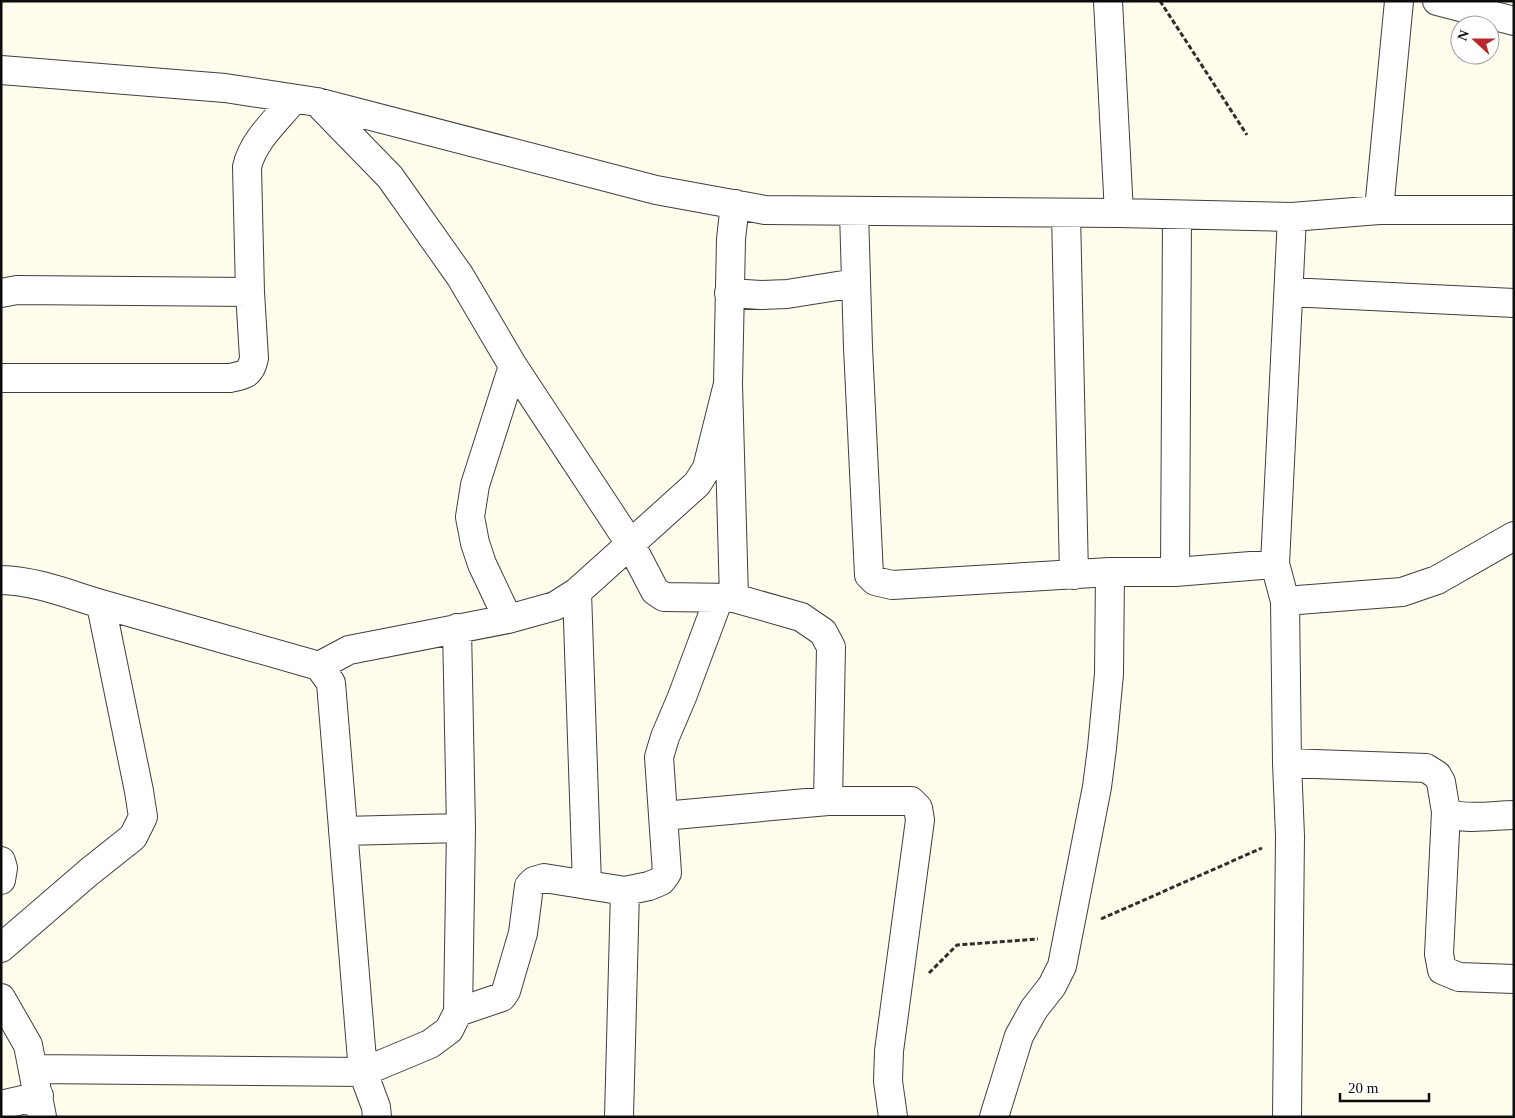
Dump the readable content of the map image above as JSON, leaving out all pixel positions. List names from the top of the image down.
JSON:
{
  "scale_bar": "20 m",
  "north": "left"
}
